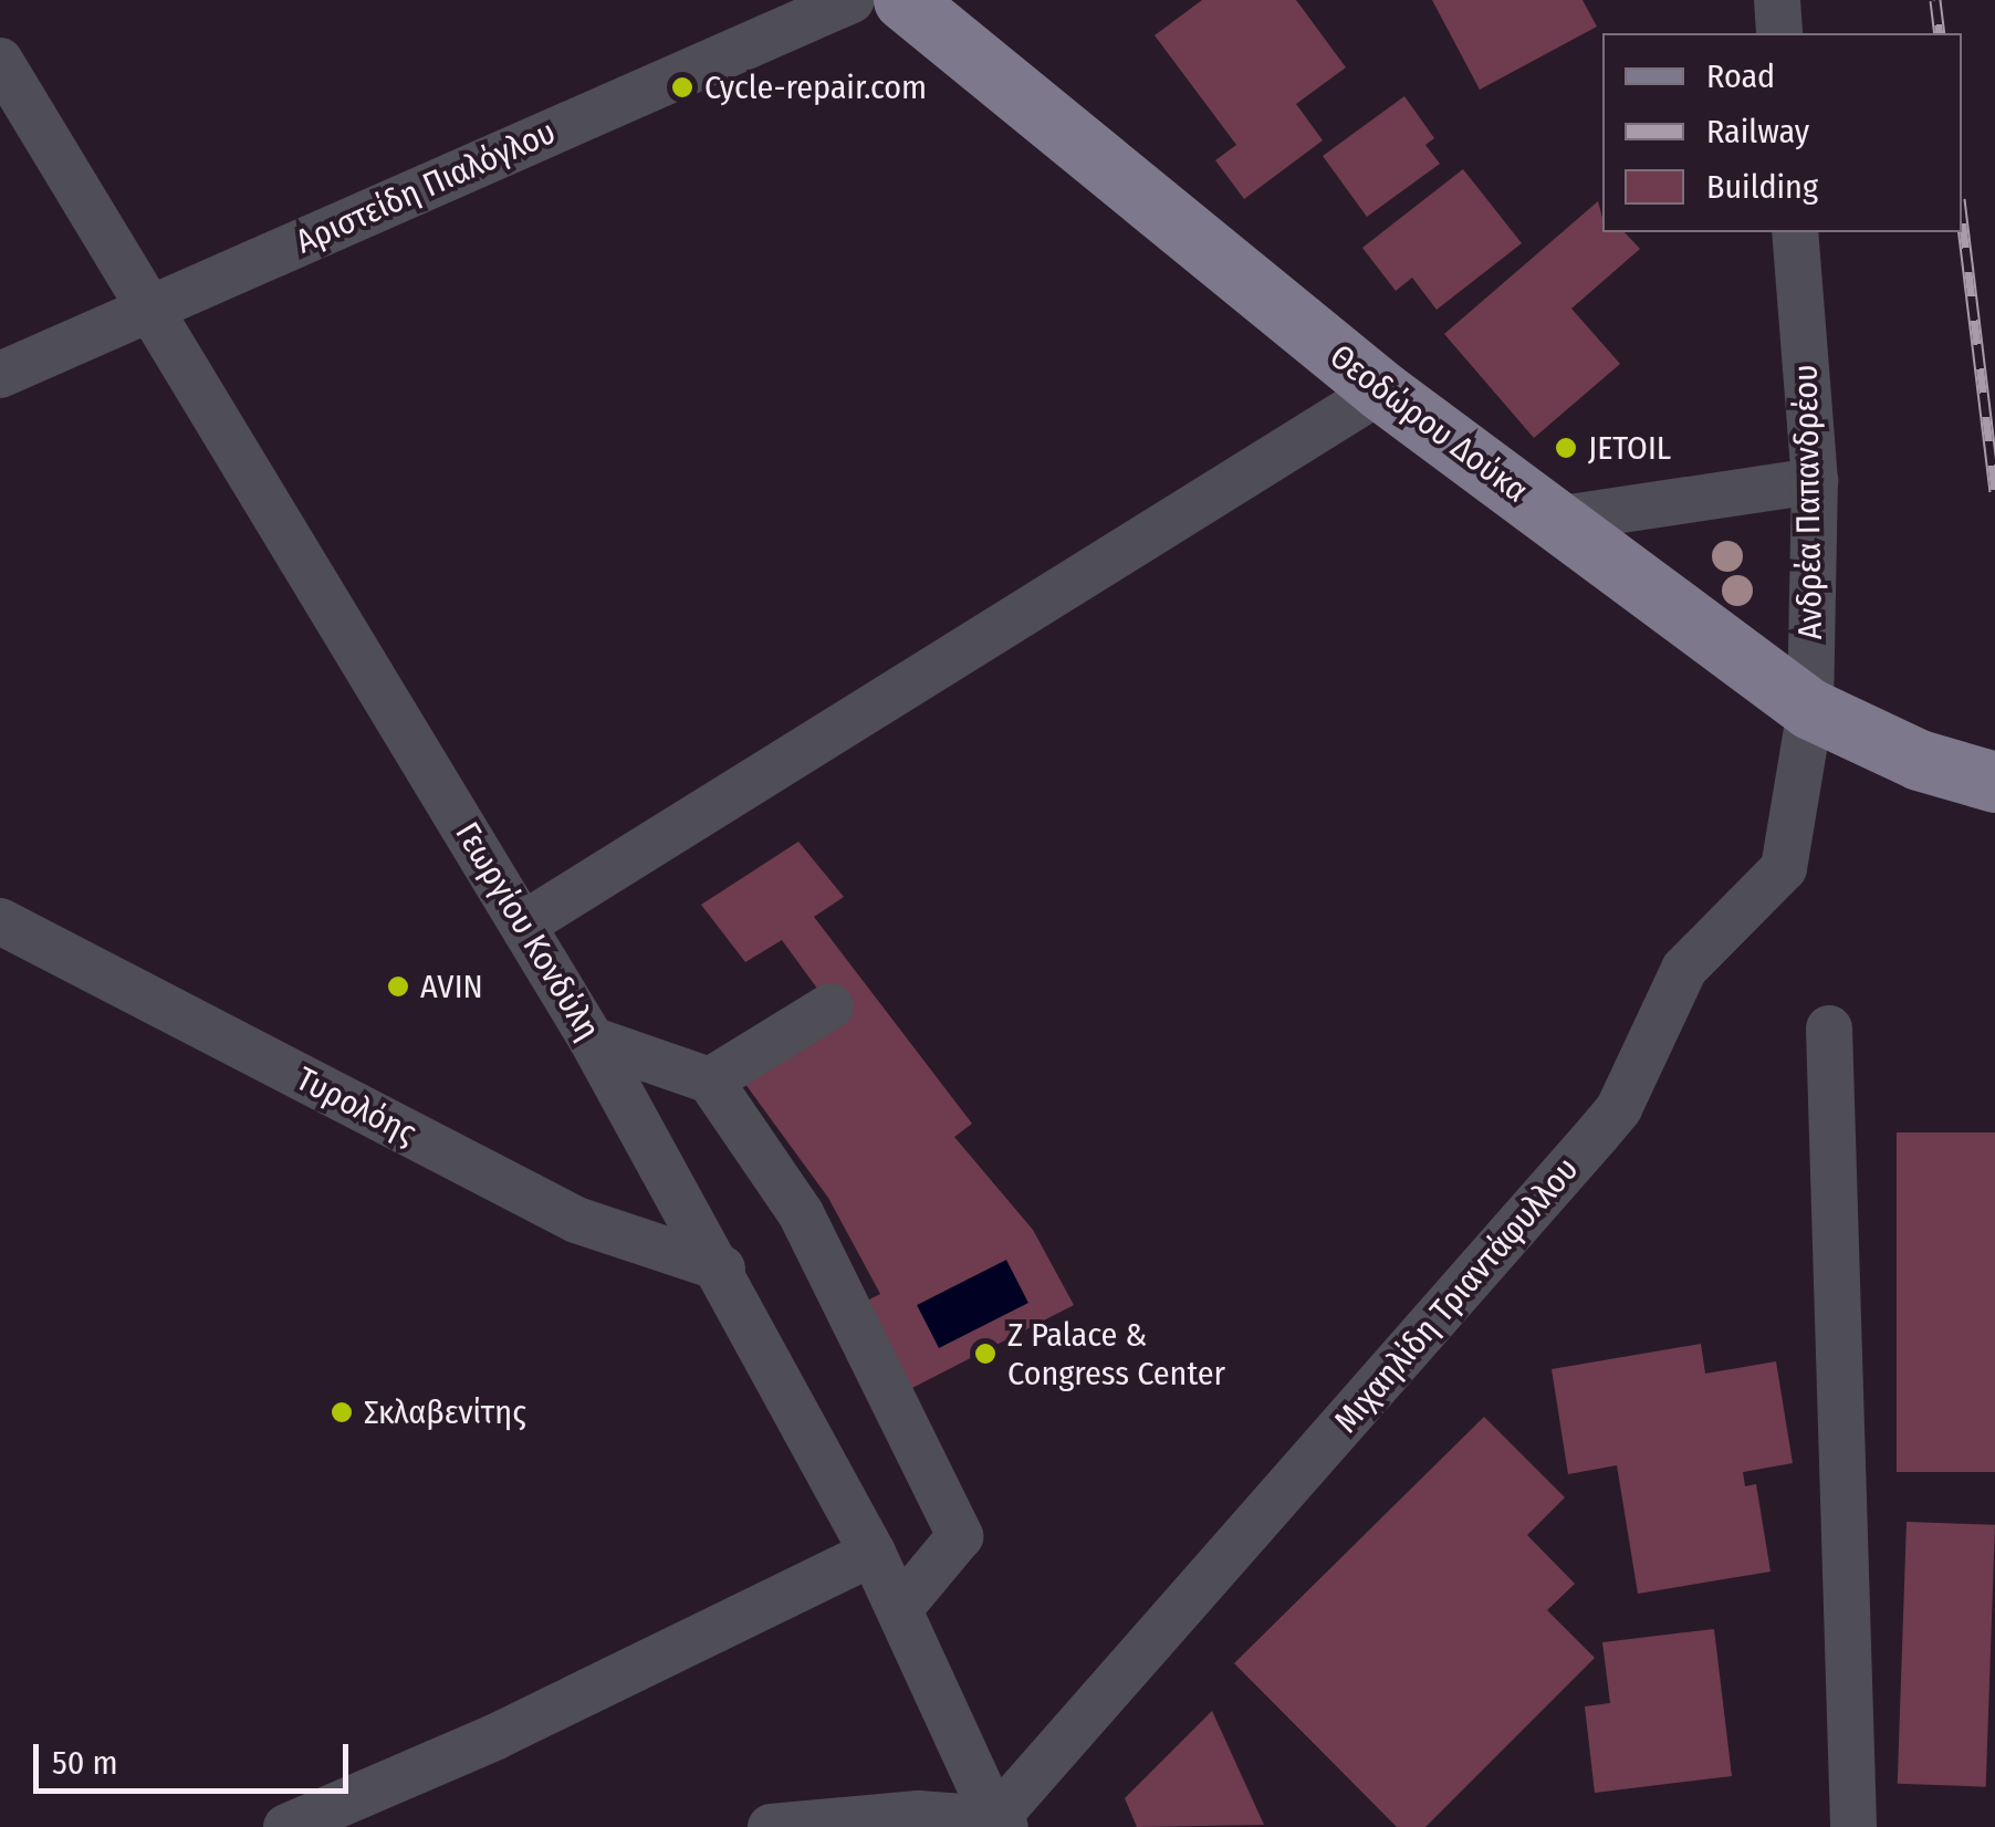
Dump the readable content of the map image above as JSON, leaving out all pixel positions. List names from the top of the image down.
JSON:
{
  "streets": {
    "main road": ["Θεοδώρου Δούκα"],
    "street": [
      "Αριστείδη Πιαλόγλου",
      "Ανδρέα Παπανδρέου",
      "Γεωργίου Κονδύλη",
      "Τυρολόης",
      "Μιχαηλίδη Τριαντάφυλλου"
    ]
  },
  "crossings": [
    ["Αριστείδη Πιαλόγλου", "Γεωργίου Κονδύλη"],
    ["Θεοδώρου Δούκα", "Ανδρέα Παπανδρέου"],
    ["Θεοδώρου Δούκα", "Μιχαηλίδη Τριαντάφυλλου"],
    ["Ανδρέα Παπανδρέου", "Μιχαηλίδη Τριαντάφυλλου"],
    ["Γεωργίου Κονδύλη", "Τυρολόης"],
    ["Γεωργίου Κονδύλη", "Μιχαηλίδη Τριαντάφυλλου"]
  ],
  "places": [
    "Cycle-repair.com",
    "JETOIL",
    "AVIN",
    "Z Palace & Congress Center",
    "Σκλαβενίτης"
  ],
  "legend": ["Road", "Railway", "Building"],
  "scale_bar": "50 m"
}
